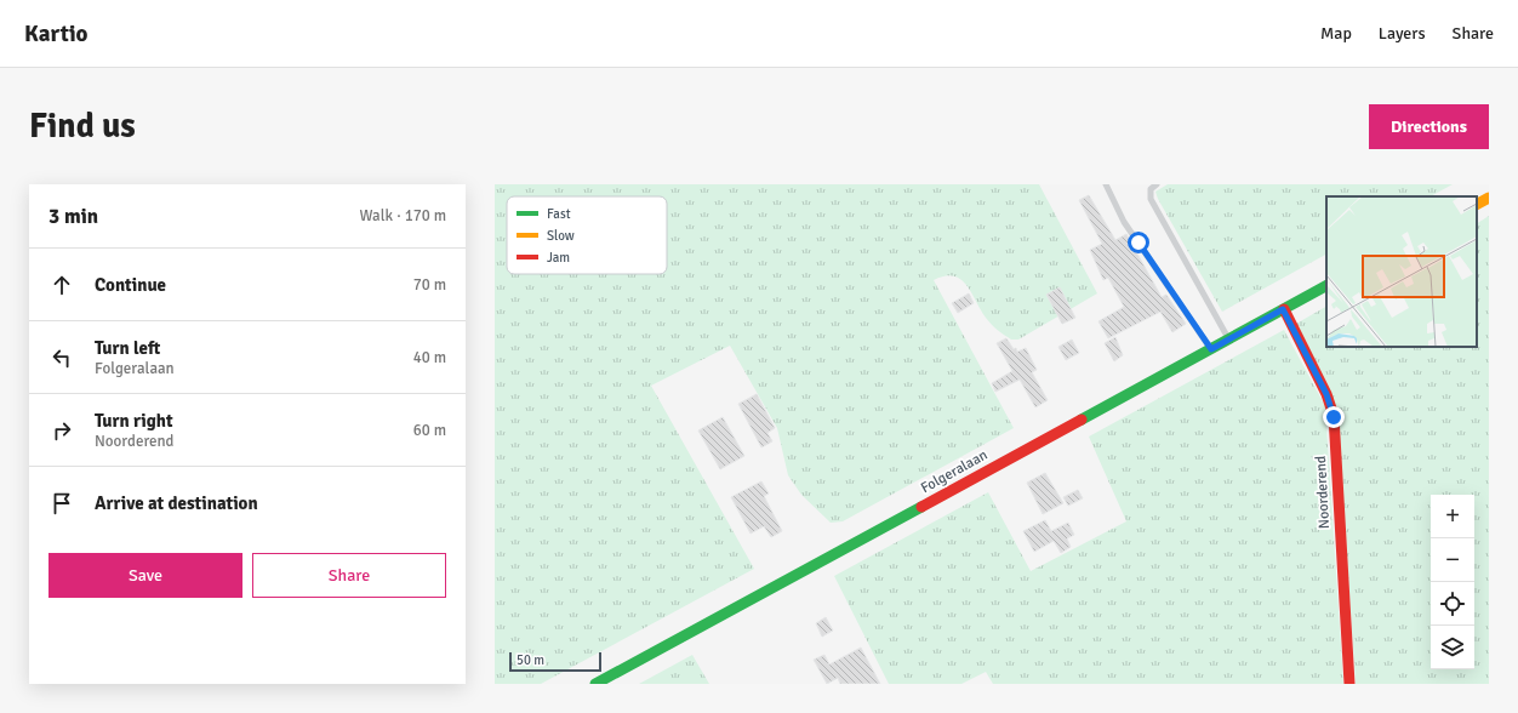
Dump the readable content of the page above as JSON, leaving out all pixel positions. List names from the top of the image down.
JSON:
{
  "streets": {
    "main road": ["Folgeralaan", "Noorderend"]
  },
  "crossings": [
    ["Folgeralaan", "Noorderend"]
  ],
  "legend": ["Fast", "Slow", "Jam"],
  "scale_bar": "50 m",
  "page": {
    "header": "Kartio",
    "nav": ["Map", "Layers", "Share"],
    "buttons": [
      "Directions",
      ["Save", "Share"]
    ],
    "title": "Find us",
    "heading": ["3 min", "Walk · 170 m"],
    "list": [
      ["Continue", "70 m"],
      ["Turn left", "Folgeralaan", "40 m"],
      ["Turn right", "Noorderend", "60 m"],
      "Arrive at destination"
    ],
    "map_buttons": ["+", "−"],
    "scale": "50 m"
  }
}
